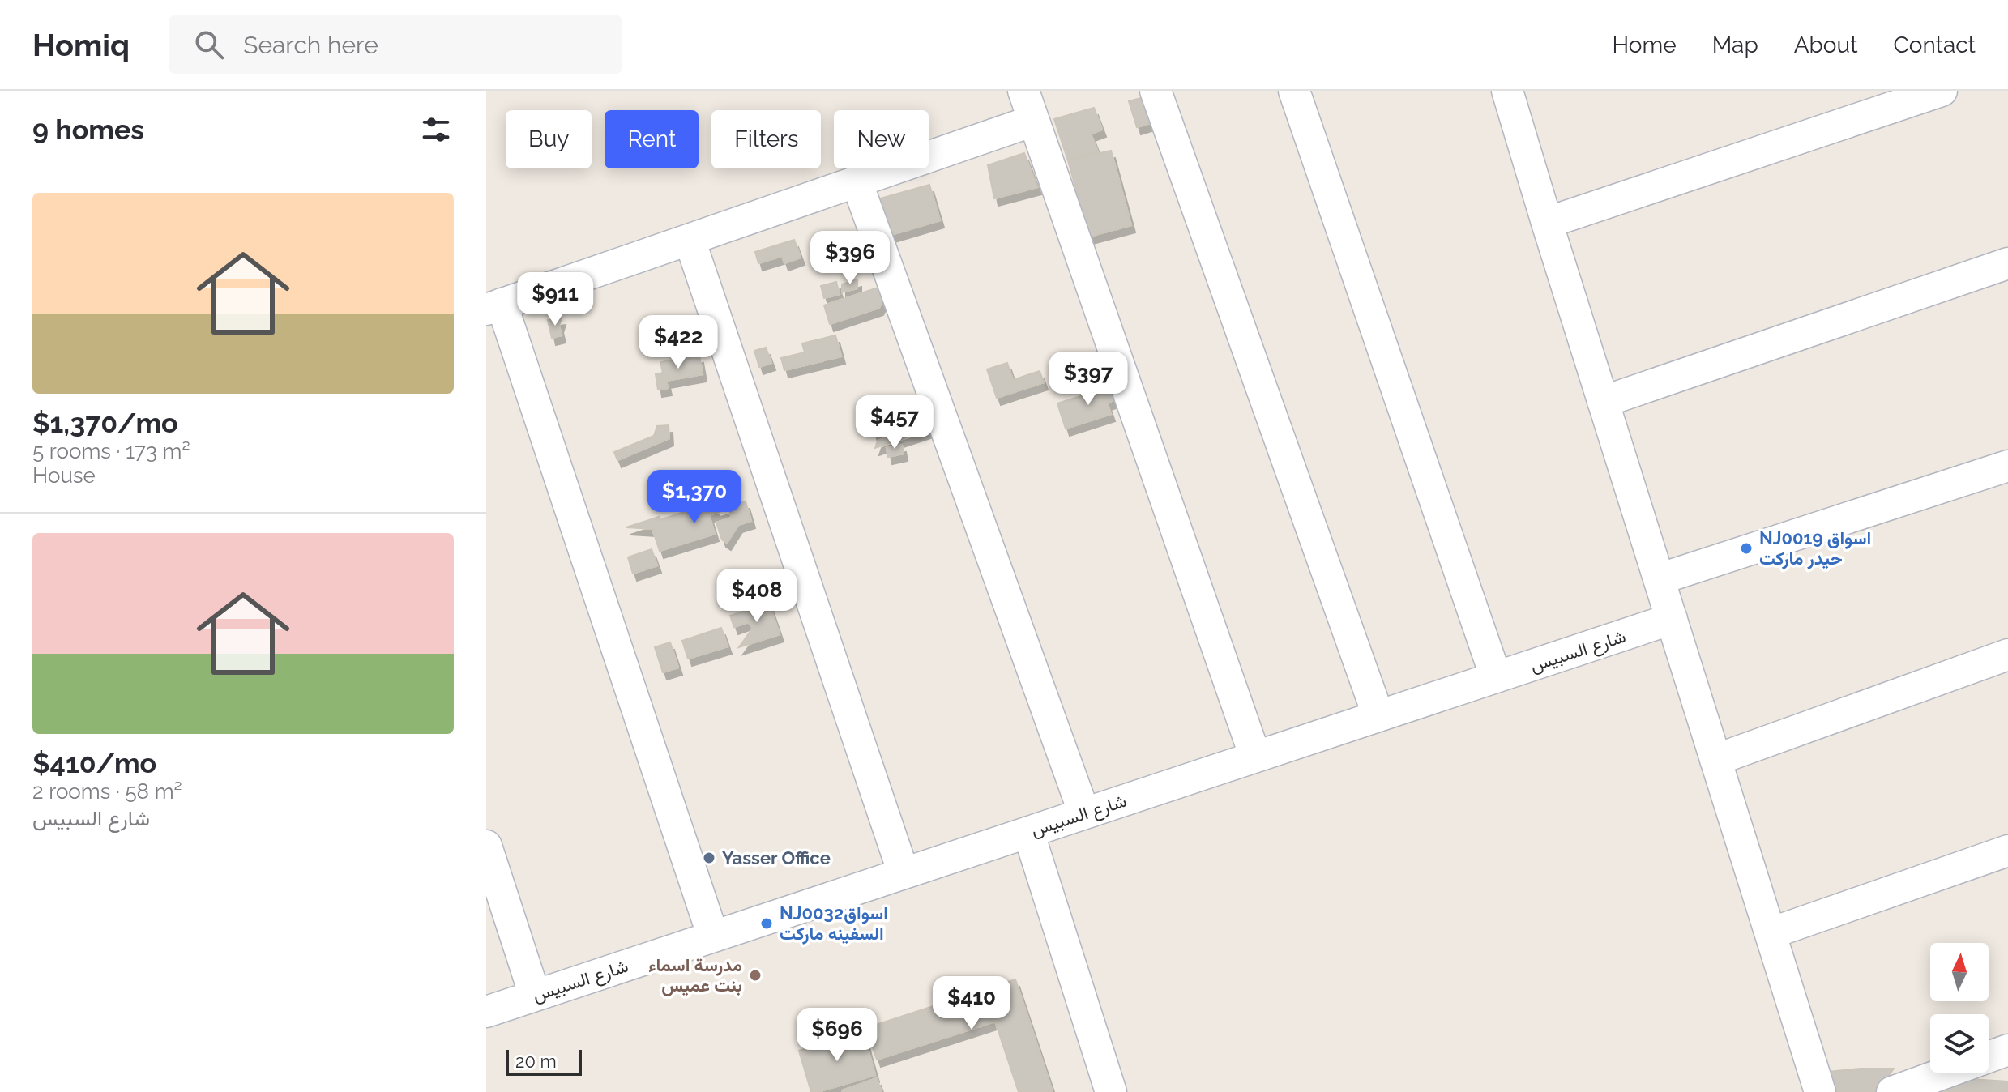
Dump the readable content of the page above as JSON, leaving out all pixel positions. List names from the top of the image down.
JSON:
{
  "streets": {
    "street": ["شارع السبيس"]
  },
  "places": [
    "NJ0019 اسواق حيدر ماركت",
    "Yasser Office",
    "NJ0032اسواق السفينه ماركت",
    "مدرسة اسماء بنت عميس"
  ],
  "scale_bar": "20 m",
  "north": "top",
  "page": {
    "header": "Homiq",
    "search": "Search here",
    "nav": [
      "Home",
      "Map",
      "About",
      "Contact"
    ],
    "heading": "9 homes",
    "chip": [
      "Buy",
      "Rent",
      "Filters",
      "New"
    ],
    "list": [
      {
        "name": "$1,370/mo",
        "note": "5 rooms · 173 m² · House"
      },
      {
        "name": "$410/mo",
        "note": "2 rooms · 58 m² · شارع السبيس"
      }
    ],
    "price": [
      "$396",
      "$911",
      "$422",
      "$397",
      "$457",
      "$1,370",
      "$408",
      "$410",
      "$696"
    ],
    "scale": "20 m"
  }
}
